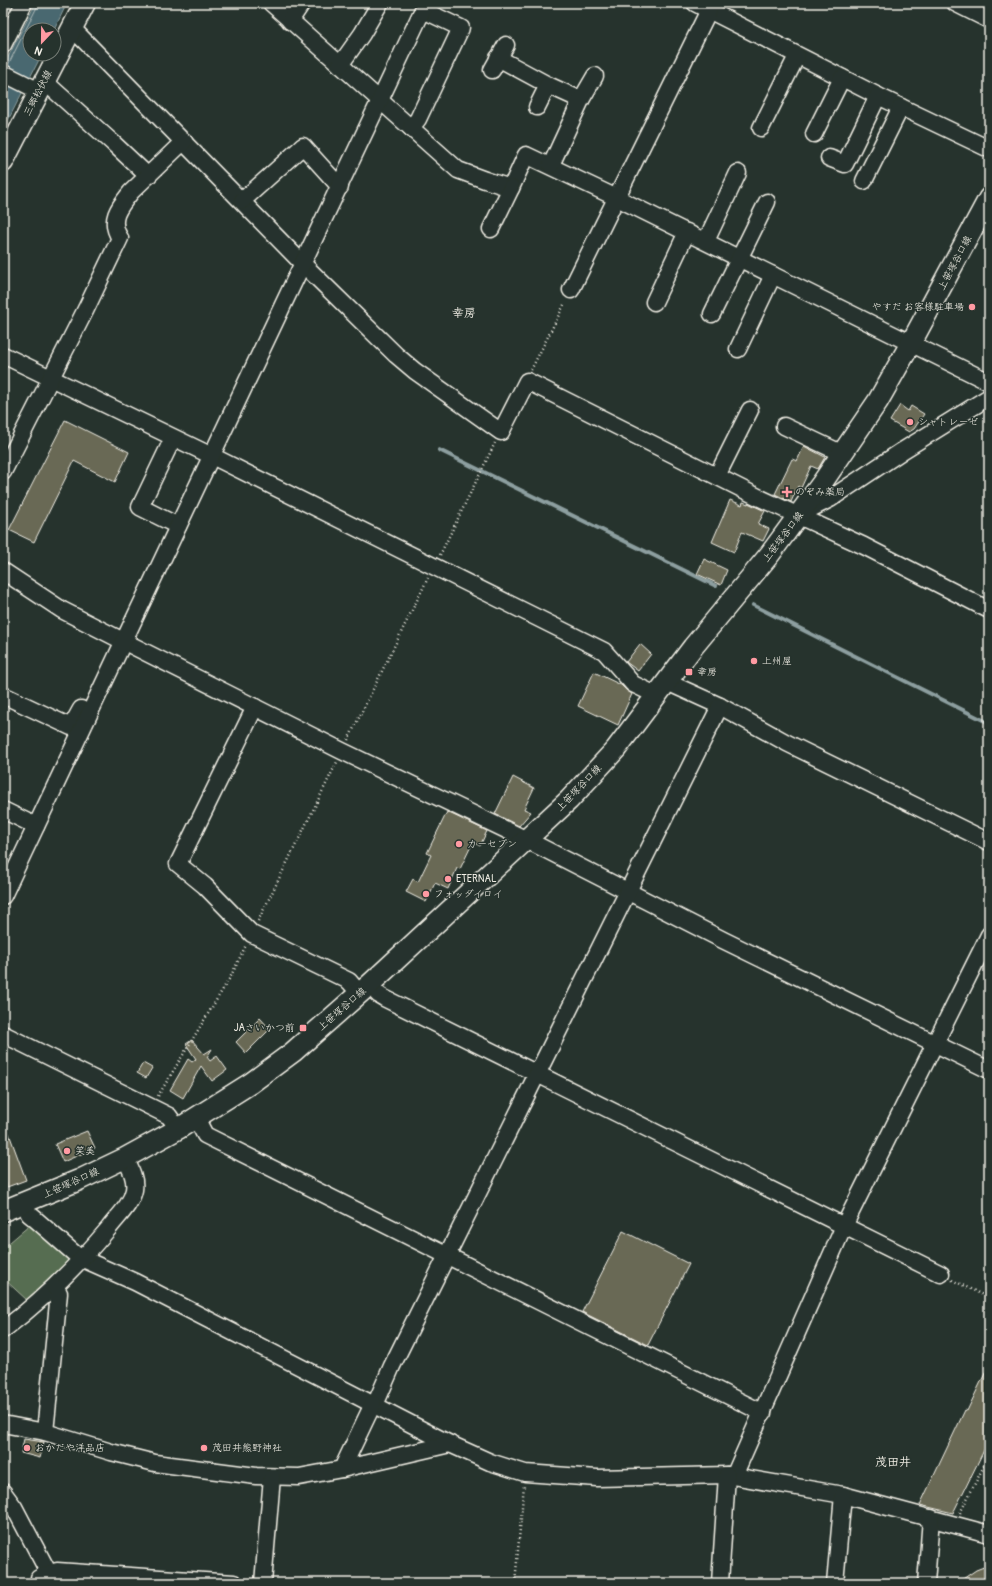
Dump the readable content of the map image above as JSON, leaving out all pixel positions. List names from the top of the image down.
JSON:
{
  "streets": {
    "main road": ["三郷松伏線", "上笹塚谷口線"]
  },
  "districts": ["幸房", "茂田井"],
  "places": {
    "other": [
      "やすだ お客様駐車場",
      "シャトレーゼ",
      "上州屋",
      "カーセブン",
      "ETERNAL",
      "フォッダイロイ",
      "笑美",
      "おかだや洋品店",
      "茂田井熊野神社"
    ],
    "health": ["のぞみ薬局"],
    "transit": ["幸房", "JAさいかつ前"]
  },
  "north": "bottom"
}
